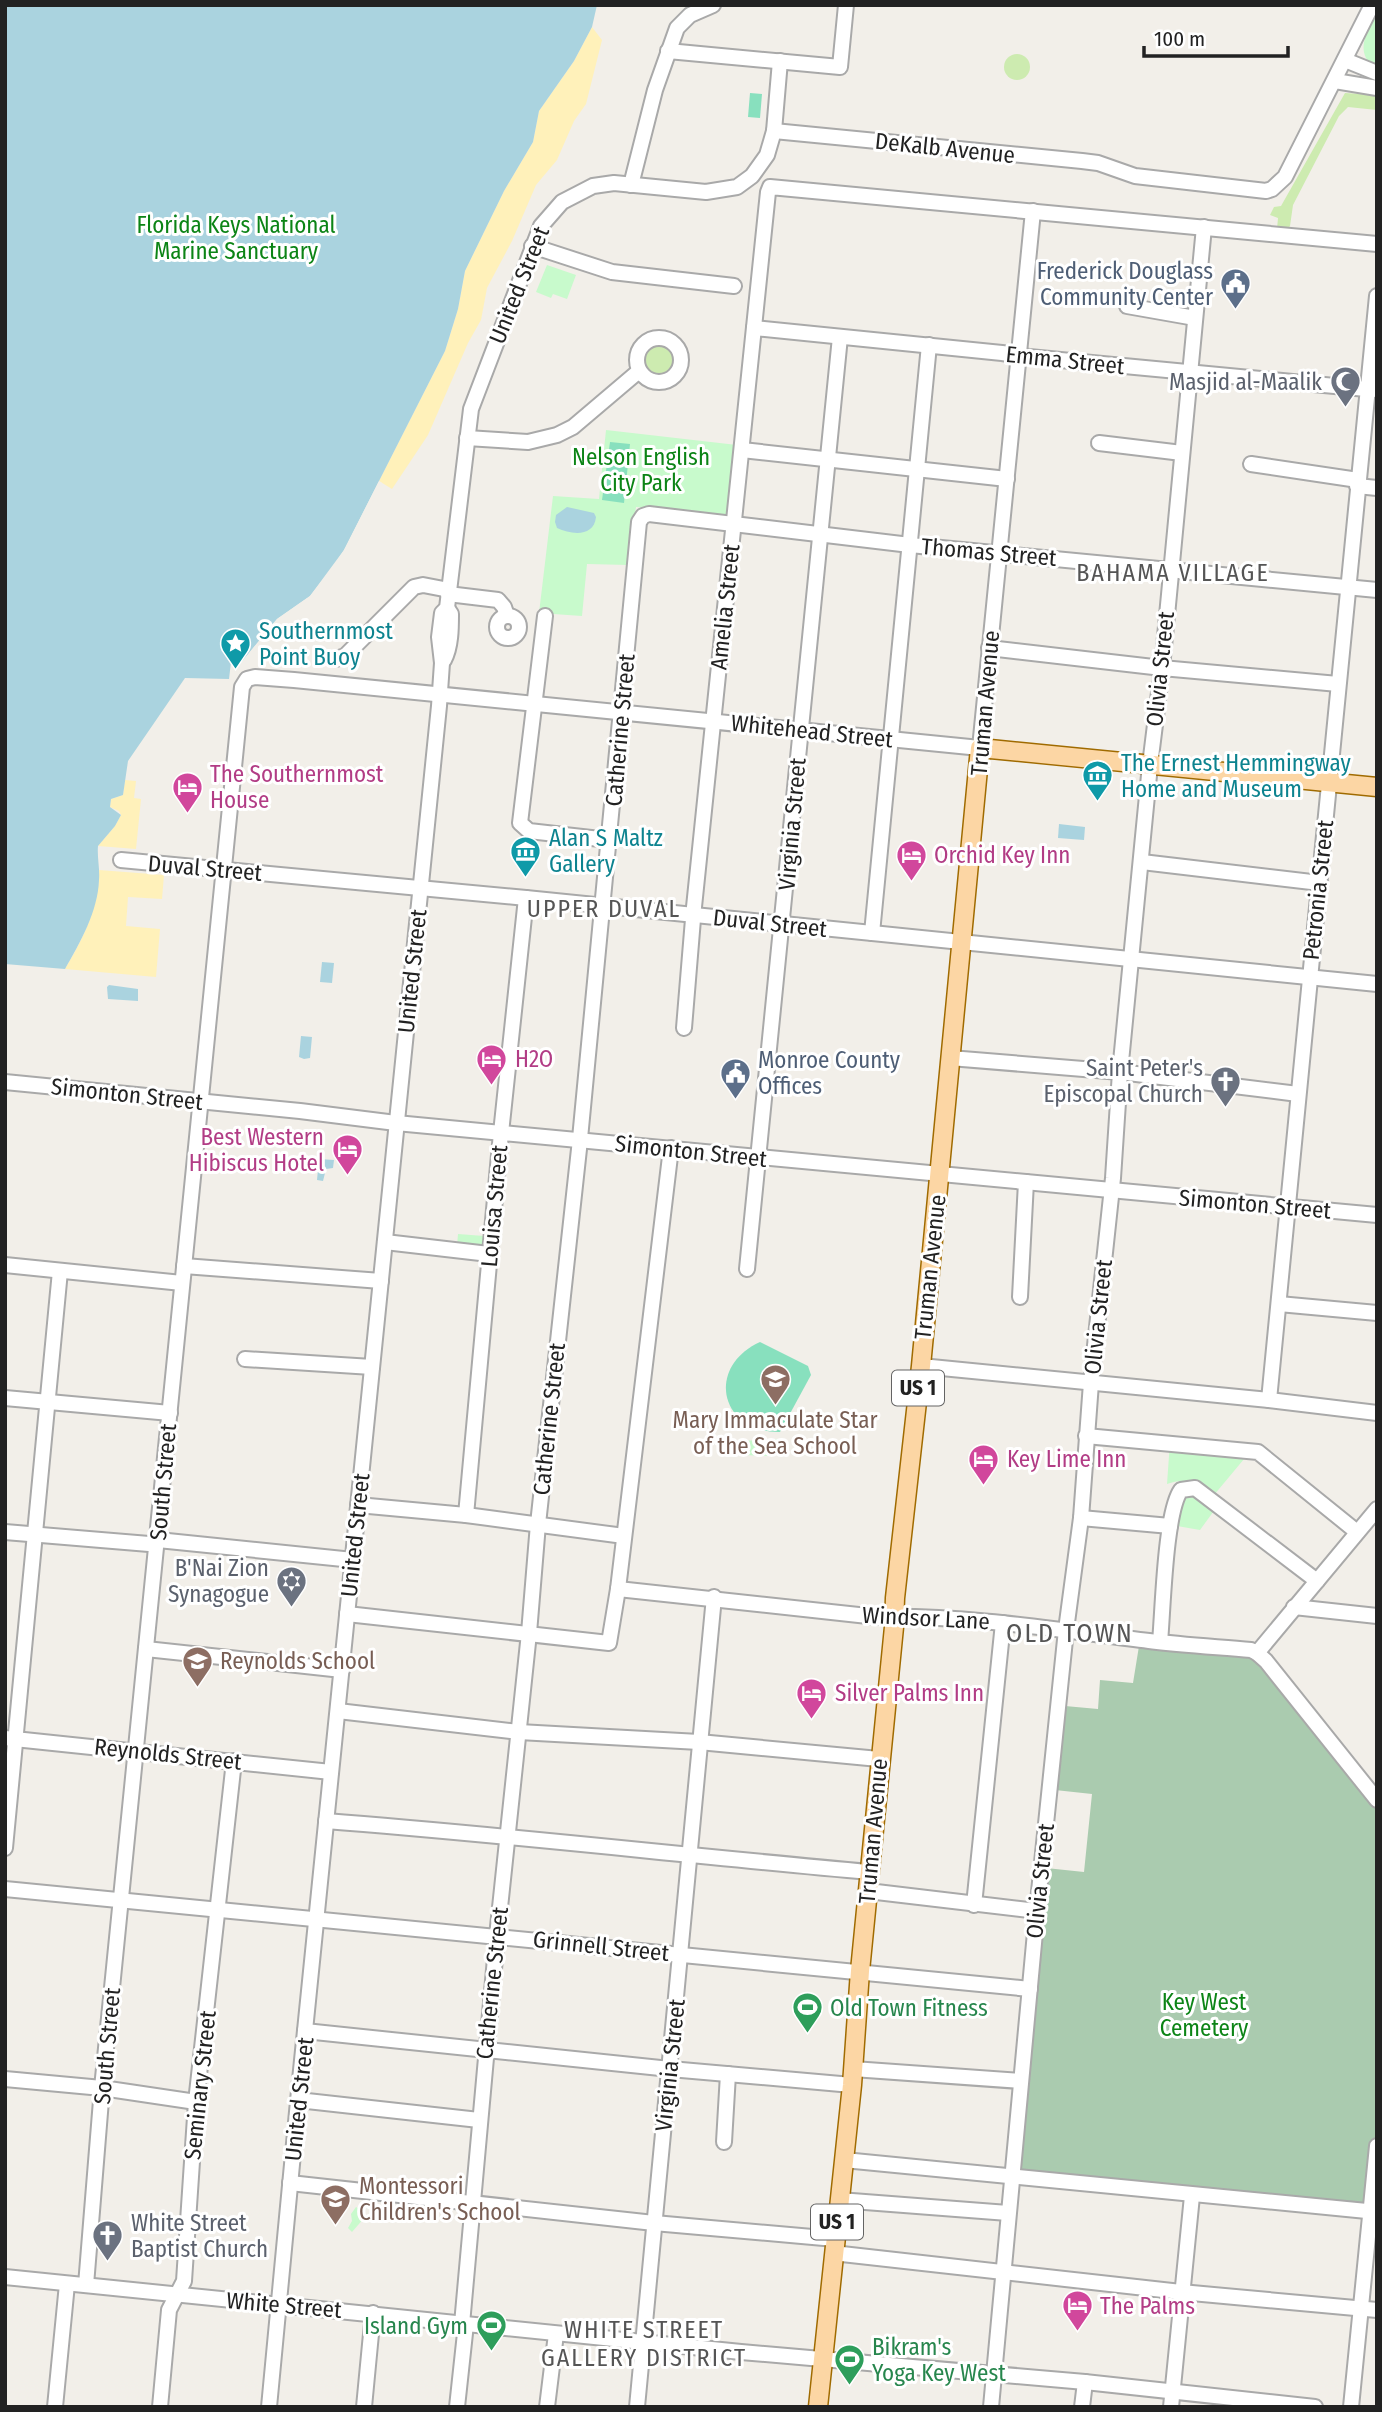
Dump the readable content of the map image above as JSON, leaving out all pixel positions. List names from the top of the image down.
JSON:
{
  "streets": {
    "main road": ["Truman Avenue", "Whitehead Street", "US 1"],
    "street": [
      "DeKalb Avenue",
      "United Street",
      "Emma Street",
      "Thomas Street",
      "Amelia Street",
      "Olivia Street",
      "Catherine Street",
      "Virginia Street",
      "Duval Street",
      "Petronia Street",
      "Simonton Street",
      "Louisa Street",
      "South Street",
      "Windsor Lane",
      "Reynolds Street",
      "Grinnell Street",
      "Seminary Street",
      "White Street"
    ]
  },
  "crossings": [
    ["United Street", "Whitehead Street"],
    ["United Street", "Duval Street"],
    ["United Street", "Simonton Street"],
    ["United Street", "Reynolds Street"],
    ["United Street", "Grinnell Street"],
    ["United Street", "White Street"],
    ["Emma Street", "Amelia Street"],
    ["Emma Street", "Olivia Street"],
    ["Emma Street", "Truman Avenue"],
    ["Emma Street", "Virginia Street"],
    ["Emma Street", "Petronia Street"],
    ["Thomas Street", "Amelia Street"],
    ["Thomas Street", "Olivia Street"],
    ["Thomas Street", "Truman Avenue"],
    ["Thomas Street", "Catherine Street"],
    ["Thomas Street", "Virginia Street"],
    ["Thomas Street", "Petronia Street"],
    ["Amelia Street", "Truman Avenue"],
    ["Amelia Street", "Whitehead Street"],
    ["Amelia Street", "Duval Street"],
    ["Olivia Street", "Whitehead Street"],
    ["Olivia Street", "Duval Street"],
    ["Olivia Street", "Simonton Street"],
    ["Olivia Street", "Windsor Lane"],
    ["Olivia Street", "Grinnell Street"],
    ["Olivia Street", "White Street"],
    ["Truman Avenue", "Whitehead Street"],
    ["Truman Avenue", "Duval Street"],
    ["Truman Avenue", "Simonton Street"],
    ["Truman Avenue", "Windsor Lane"],
    ["Truman Avenue", "Grinnell Street"],
    ["Truman Avenue", "White Street"],
    ["Catherine Street", "Whitehead Street"],
    ["Catherine Street", "Duval Street"],
    ["Catherine Street", "Simonton Street"],
    ["Catherine Street", "Grinnell Street"],
    ["Catherine Street", "White Street"],
    ["Whitehead Street", "Virginia Street"],
    ["Whitehead Street", "Petronia Street"],
    ["Whitehead Street", "South Street"],
    ["Virginia Street", "Duval Street"],
    ["Virginia Street", "Simonton Street"],
    ["Virginia Street", "Windsor Lane"],
    ["Virginia Street", "Grinnell Street"],
    ["Virginia Street", "White Street"],
    ["Duval Street", "Petronia Street"],
    ["Duval Street", "Louisa Street"],
    ["Duval Street", "South Street"],
    ["Petronia Street", "Simonton Street"],
    ["Simonton Street", "Louisa Street"],
    ["Simonton Street", "South Street"],
    ["South Street", "Reynolds Street"],
    ["South Street", "Grinnell Street"],
    ["South Street", "White Street"],
    ["Reynolds Street", "Seminary Street"],
    ["Grinnell Street", "Seminary Street"],
    ["Seminary Street", "White Street"]
  ],
  "districts": [
    "BAHAMA VILLAGE",
    "UPPER DUVAL",
    "OLD TOWN",
    "WHITE STREET GALLERY DISTRICT"
  ],
  "parks": ["Florida Keys National Marine Sanctuary", "Nelson English City Park", "Key West Cemetery"],
  "places": {
    "public building": ["Frederick Douglass Community Center", "Monroe County Offices"],
    "mosque": ["Masjid al-Maalik"],
    "place": ["Southernmost Point Buoy"],
    "museum": ["The Ernest Hemmingway Home and Museum", "Alan S Maltz Gallery"],
    "hotel": [
      "The Southernmost House",
      "Orchid Key Inn",
      "H2O",
      "Best Western Hibiscus Hotel",
      "Key Lime Inn",
      "Silver Palms Inn",
      "The Palms"
    ],
    "church": ["Saint Peter's Episcopal Church", "White Street Baptist Church"],
    "school or university": ["Mary Immaculate Star of the Sea School", "Reynolds School", "Montessori Children's School"],
    "synagogue": ["B'Nai Zion Synagogue"],
    "sports": ["Old Town Fitness", "Island Gym", "Bikram's Yoga Key West"]
  },
  "scale_bar": "100 m"
}
